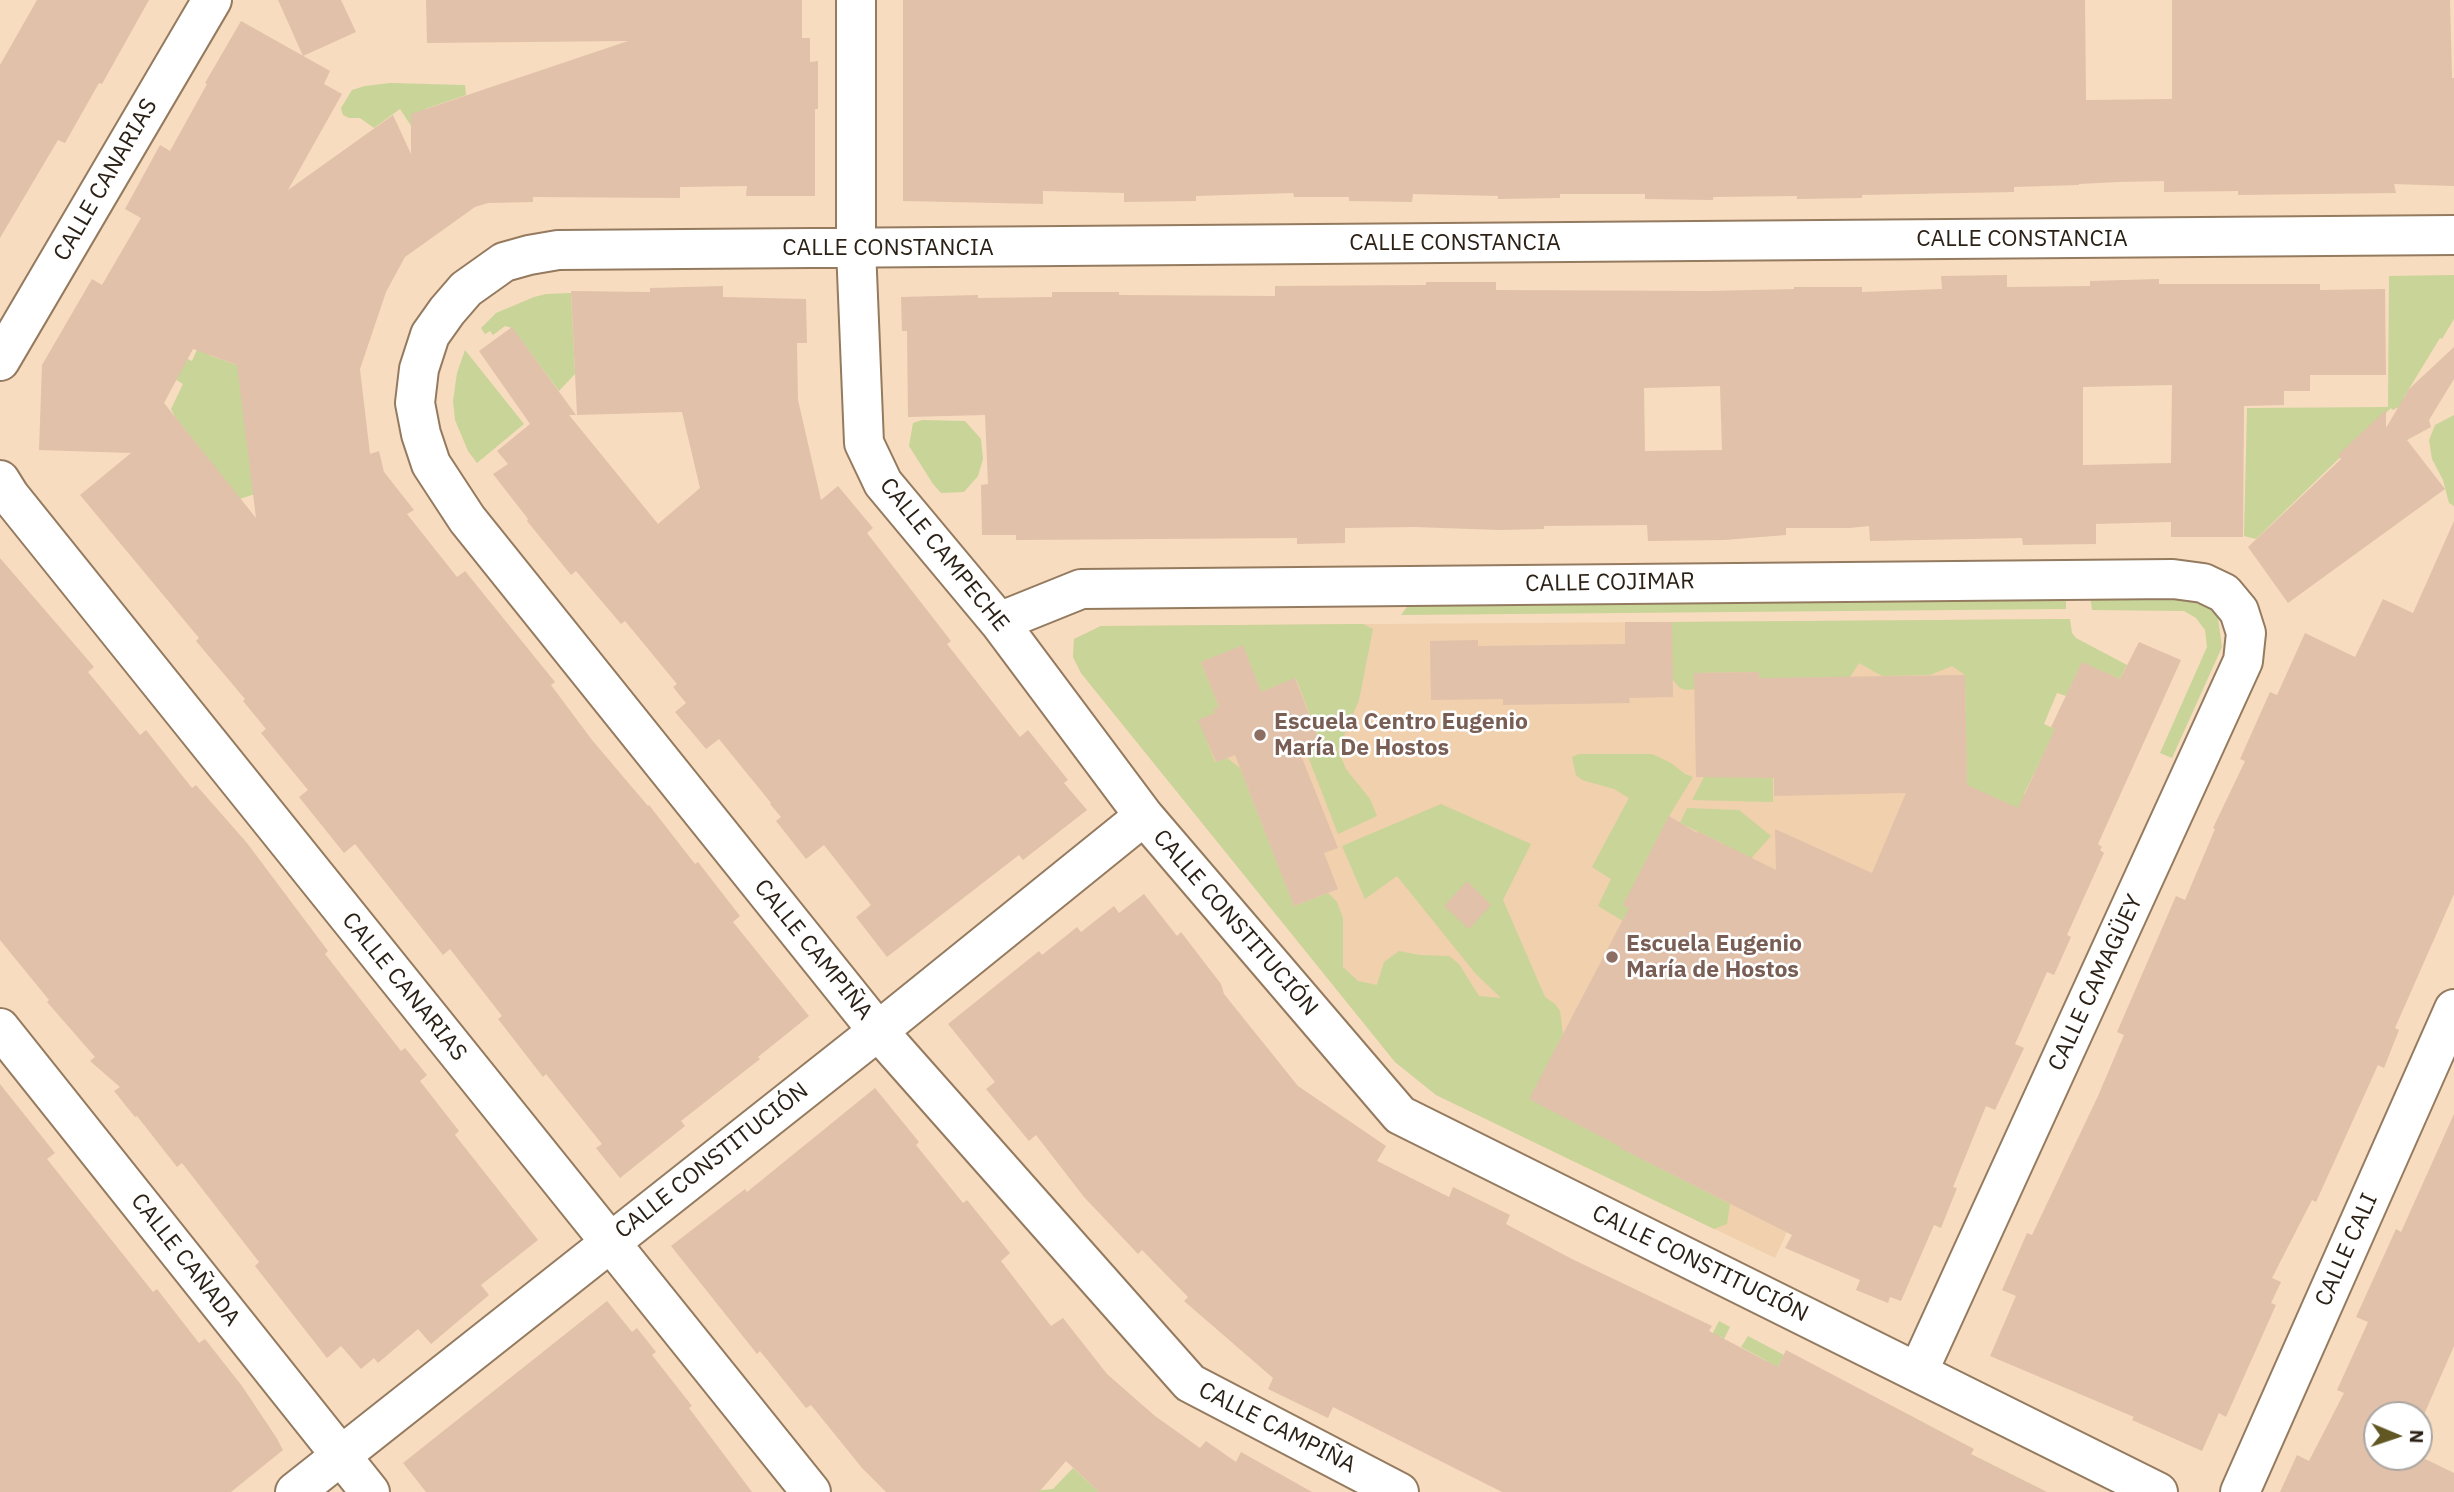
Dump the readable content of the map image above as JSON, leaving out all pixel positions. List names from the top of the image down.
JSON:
{
  "streets": {
    "street": [
      "CALLE CANARIAS",
      "CALLE CONSTANCIA",
      "CALLE CAMPECHE",
      "CALLE COJIMAR",
      "CALLE CONSTITUCIÓN",
      "CALLE CAMPIÑA",
      "CALLE CAMAGÜEY",
      "CALLE CALI",
      "CALLE CAÑADA"
    ]
  },
  "crossings": [
    ["CALLE CANARIAS", "CALLE CONSTITUCIÓN"],
    ["CALLE CONSTANCIA", "CALLE CAMPECHE"],
    ["CALLE CONSTANCIA", "CALLE CAMPIÑA"],
    ["CALLE CAMPECHE", "CALLE COJIMAR"],
    ["CALLE CAMPECHE", "CALLE CONSTITUCIÓN"],
    ["CALLE COJIMAR", "CALLE CAMAGÜEY"],
    ["CALLE CONSTITUCIÓN", "CALLE CAMPIÑA"],
    ["CALLE CONSTITUCIÓN", "CALLE CAMAGÜEY"],
    ["CALLE CONSTITUCIÓN", "CALLE CAÑADA"]
  ],
  "places": ["Escuela Centro Eugenio María De Hostos", "Escuela Eugenio María de Hostos"],
  "north": "right"
}
